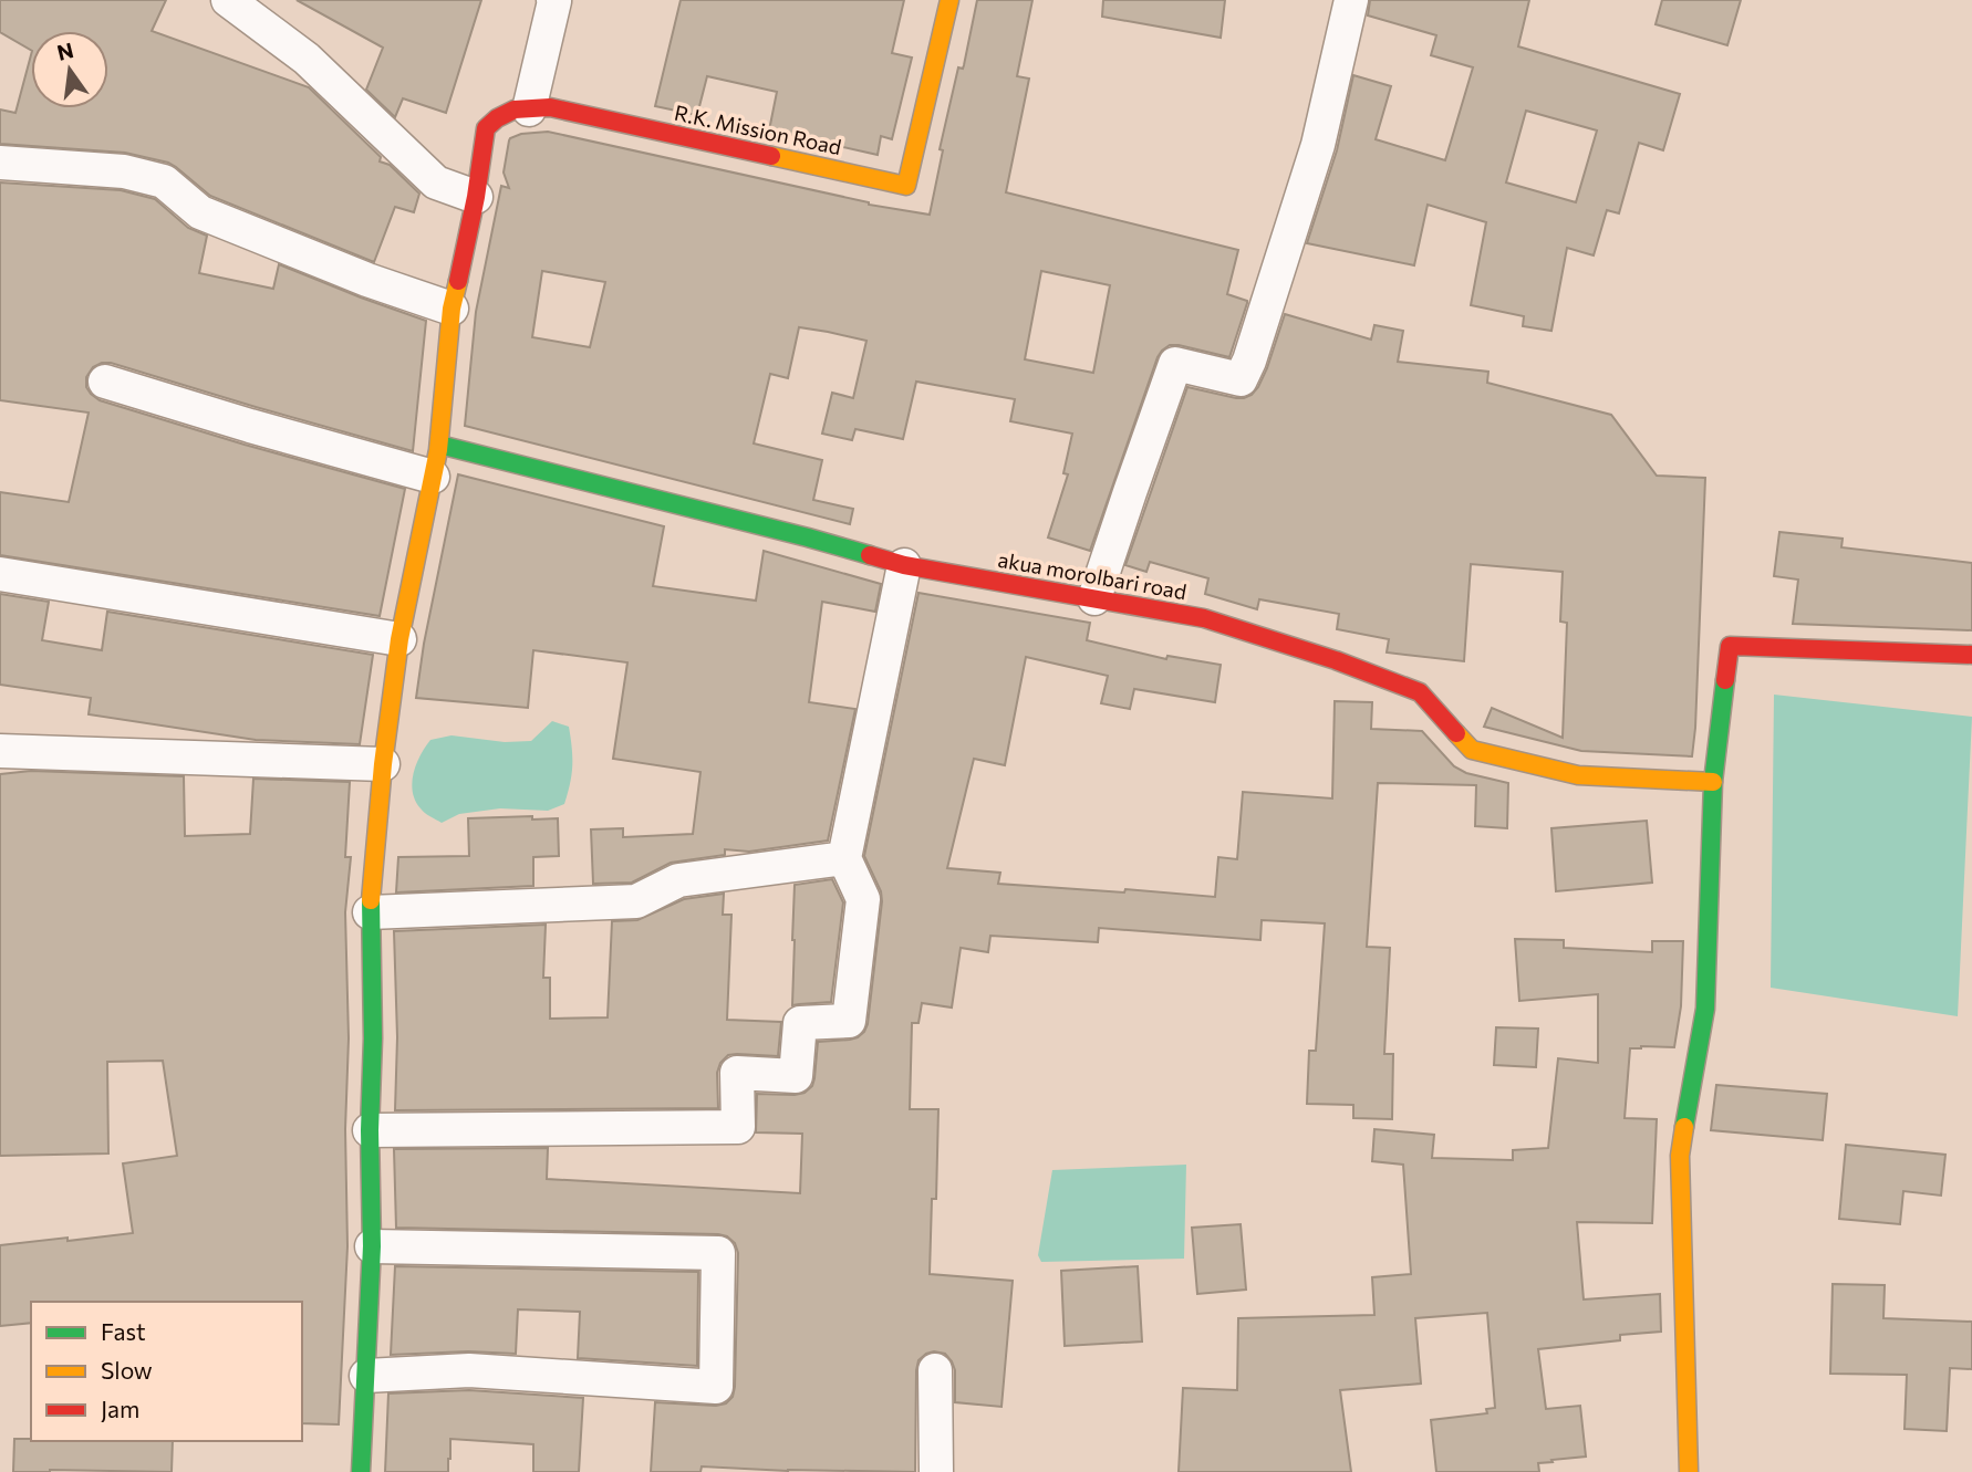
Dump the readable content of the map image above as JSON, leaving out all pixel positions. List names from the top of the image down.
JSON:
{
  "streets": {
    "street": ["R.K. Mission Road", "akua morolbari road"]
  },
  "legend": ["Fast", "Slow", "Jam"],
  "north": "top"
}
